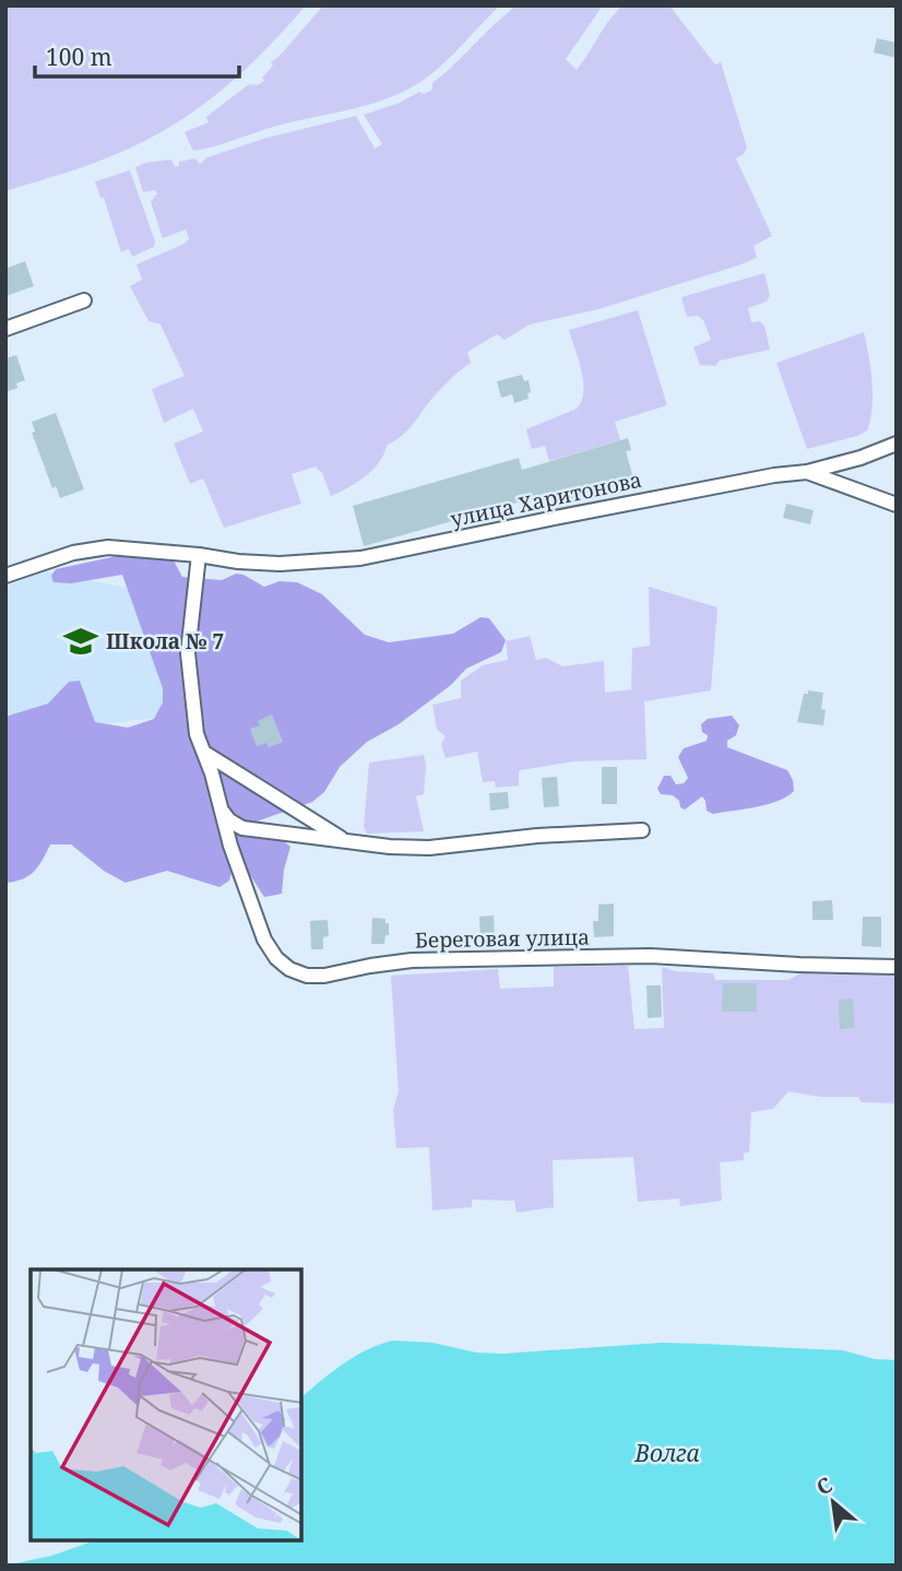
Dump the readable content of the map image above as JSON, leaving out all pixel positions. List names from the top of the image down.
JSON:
{
  "streets": {
    "street": ["улица Харитонова", "Береговая улица"]
  },
  "crossings": [
    ["улица Харитонова", "Береговая улица"]
  ],
  "water": ["Волга"],
  "places": {
    "school or university": ["Школа № 7"]
  },
  "scale_bar": "100 m",
  "north": "top left"
}
